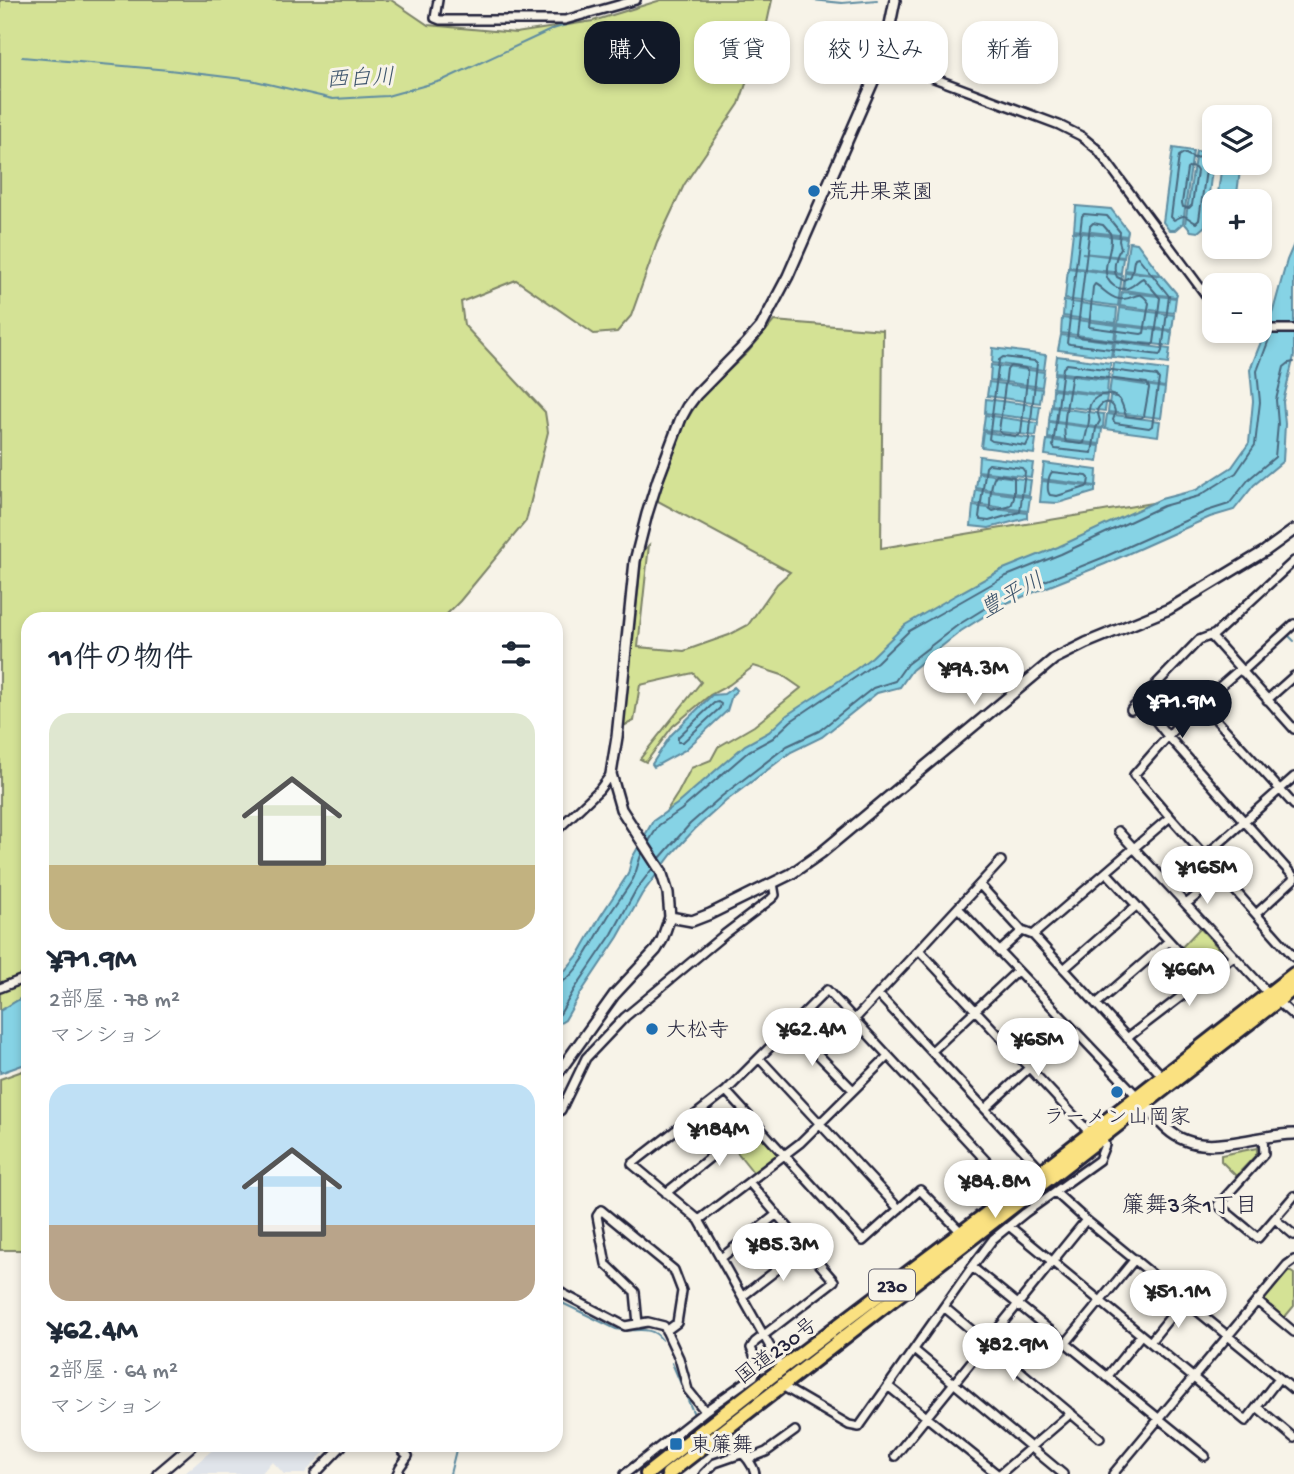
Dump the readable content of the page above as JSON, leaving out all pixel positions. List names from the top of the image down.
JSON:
{
  "streets": {
    "highway": ["230", "国道230号"]
  },
  "districts": ["簾舞3条1丁目"],
  "water": ["西白川", "豊平川"],
  "places": {
    "other": ["荒井果菜園", "大松寺", "ラーメン山岡家"],
    "transit": ["東簾舞"]
  },
  "page": {
    "chip": [
      "購入",
      "賃貸",
      "絞り込み",
      "新着"
    ],
    "map_buttons": ["+", "−"],
    "heading": "11件の物件",
    "price": [
      "¥94.3M",
      "¥71.9M",
      "¥165M",
      "¥66M",
      "¥62.4M",
      "¥65M",
      "¥184M",
      "¥84.8M",
      "¥85.3M",
      "¥51.1M",
      "¥82.9M"
    ],
    "list": [
      {
        "name": "¥71.9M",
        "note": "2部屋 · 78 m² · マンション"
      },
      {
        "name": "¥62.4M",
        "note": "2部屋 · 64 m² · マンション"
      }
    ]
  }
}
